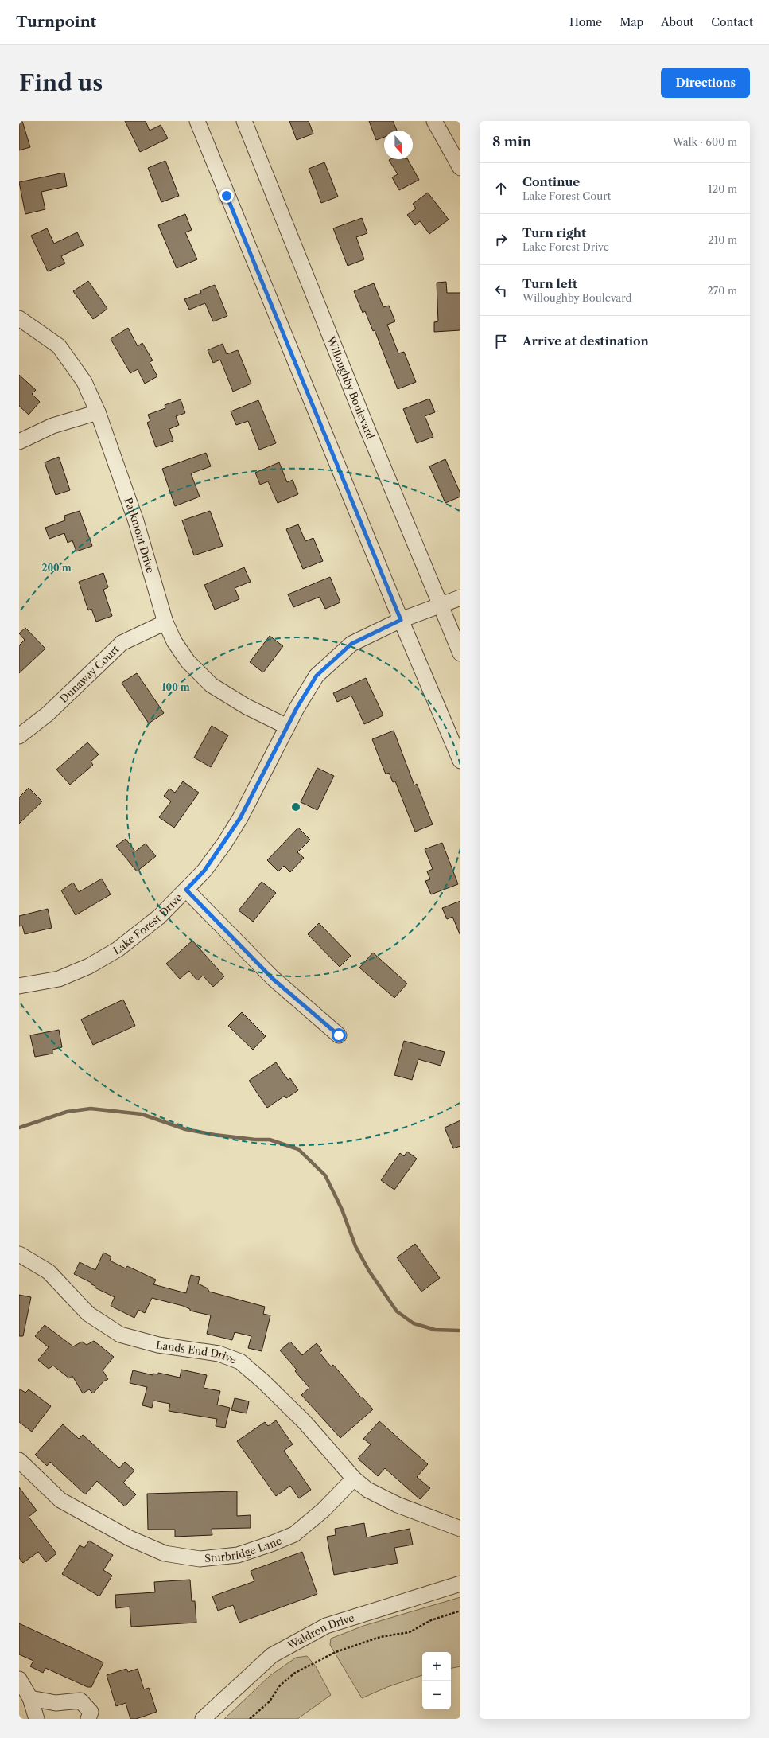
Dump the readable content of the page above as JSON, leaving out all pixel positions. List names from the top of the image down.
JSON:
{
  "streets": {
    "street": [
      "Willoughby Boulevard",
      "Parkmont Drive",
      "Dunaway Court",
      "Lake Forest Drive",
      "Lands End Drive",
      "Sturbridge Lane",
      "Waldron Drive"
    ]
  },
  "crossings": [
    ["Willoughby Boulevard", "Lake Forest Drive"],
    ["Parkmont Drive", "Dunaway Court"],
    ["Parkmont Drive", "Lake Forest Drive"],
    ["Lands End Drive", "Sturbridge Lane"]
  ],
  "north": "bottom",
  "page": {
    "header": "Turnpoint",
    "nav": [
      "Home",
      "Map",
      "About",
      "Contact"
    ],
    "buttons": "Directions",
    "title": "Find us",
    "heading": ["8 min", "Walk · 600 m"],
    "list": [
      ["Continue", "Lake Forest Court", "120 m"],
      ["Turn right", "Lake Forest Drive", "210 m"],
      ["Turn left", "Willoughby Boulevard", "270 m"],
      "Arrive at destination"
    ],
    "map_buttons": ["+", "−"]
  },
  "rings": ["200 m", "100 m"]
}
